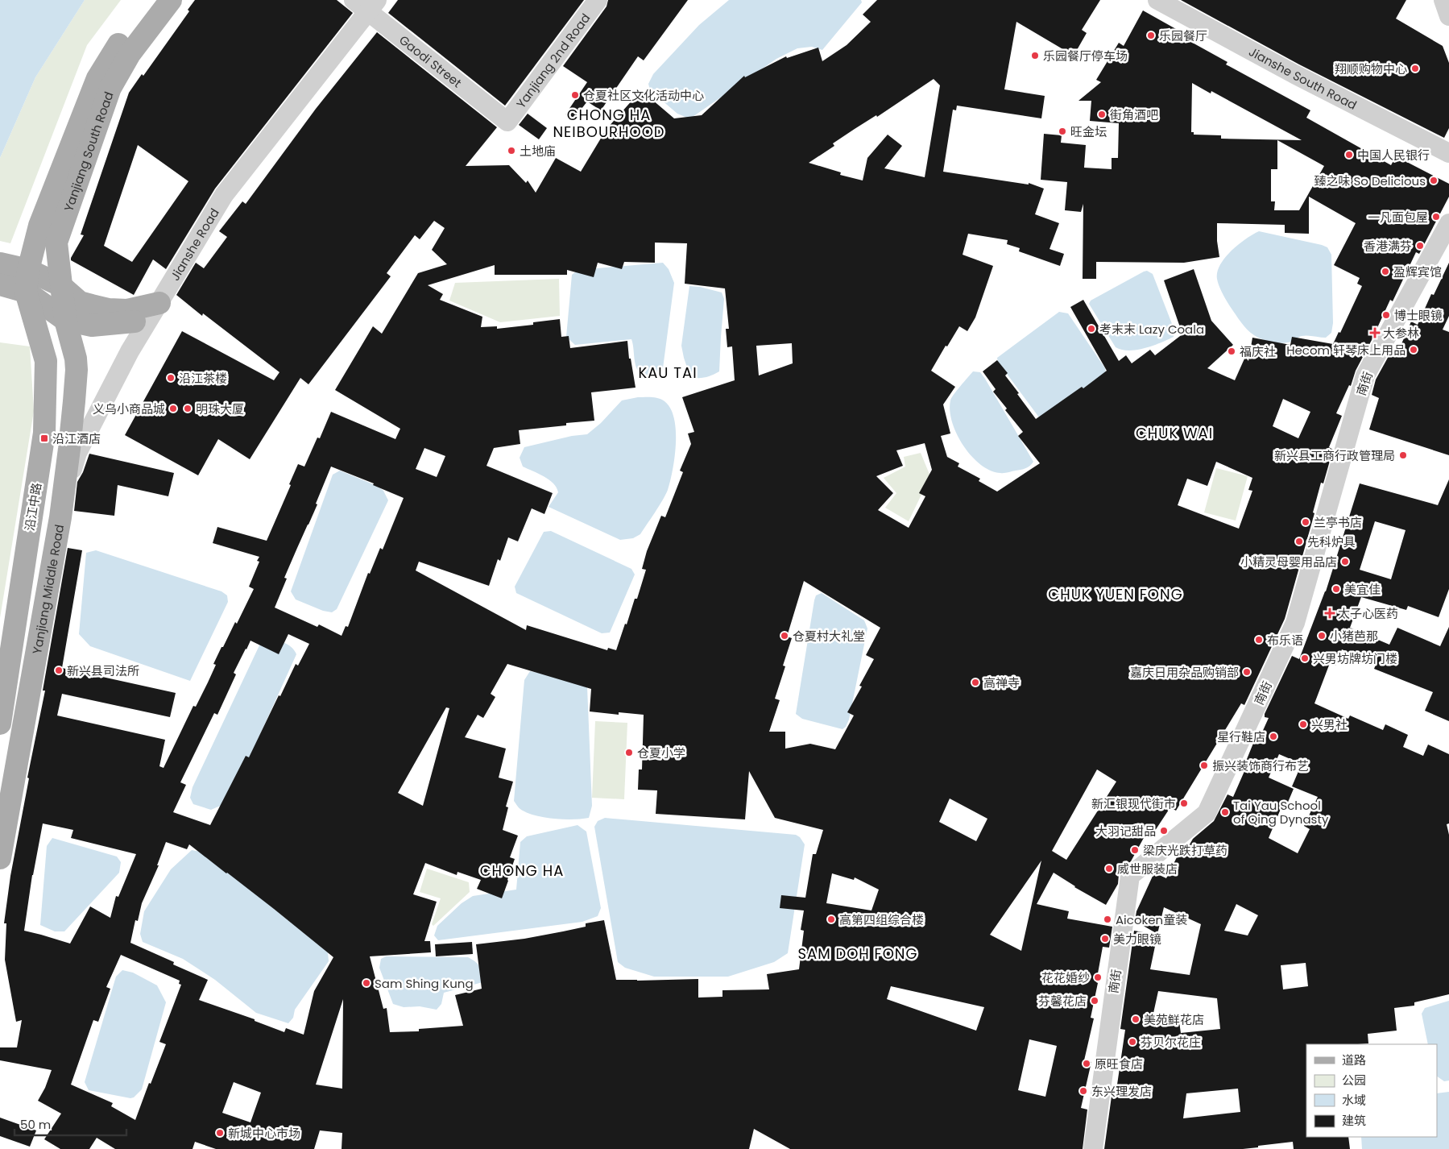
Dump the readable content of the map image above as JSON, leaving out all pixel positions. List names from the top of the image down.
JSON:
{
  "streets": {
    "main road": ["Yanjiang South Road", "沿江中路", "Yanjiang Middle Road"],
    "street": [
      "Gaodi Street",
      "Yanjiang 2nd Road",
      "Jianshe South Road",
      "Jianshe Road",
      "南街"
    ]
  },
  "crossings": [
    ["Gaodi Street", "Yanjiang 2nd Road"],
    ["Gaodi Street", "Jianshe Road"],
    ["Yanjiang South Road", "沿江中路"],
    ["Yanjiang South Road", "Yanjiang Middle Road"],
    ["Jianshe Road", "Yanjiang Middle Road"]
  ],
  "districts": [
    "CHONG HA NEIBOURHOOD",
    "KAU TAI",
    "CHUK WAI",
    "CHUK YUEN FONG",
    "CHONG HA",
    "SAM DOH FONG"
  ],
  "places": {
    "other": [
      "乐园餐厅",
      "乐园餐厅停车场",
      "翔顺购物中心",
      "仓夏社区文化活动中心",
      "街角酒吧",
      "旺金坛",
      "土地庙",
      "中国人民银行",
      "臻之味 So Delicious",
      "一凡面包屋",
      "香港满芬",
      "盈辉宾馆",
      "博士眼镜",
      "考末末 Lazy Coala",
      "Hecom 轩琴床上用品",
      "福庆社",
      "沿江茶楼",
      "义乌小商品城",
      "明珠大厦",
      "新兴县工商行政管理局",
      "兰亭书店",
      "先科炉具",
      "小精灵母婴用品店",
      "美宜佳",
      "仓夏村大礼堂",
      "小猪芭那",
      "布乐语",
      "兴男坊牌坊门楼",
      "新兴县司法所",
      "嘉庆日用杂品购销部",
      "高禅寺",
      "兴男社",
      "星行鞋店",
      "仓夏小学",
      "振兴装饰商行布艺",
      "新汇银现代街市",
      "Tai Yau School of Qing Dynasty",
      "大羽记甜品",
      "梁庆光跌打草药",
      "威世服装店",
      "高第四组综合楼",
      "Aicoken童装",
      "美力眼镜",
      "花花婚纱",
      "Sam Shing Kung",
      "芬馨花店",
      "美苑鲜花店",
      "芬贝尔花庄",
      "原旺食店",
      "东兴理发店",
      "新城中心市场"
    ],
    "health": ["大参林", "太子心医药"],
    "transit": ["沿江酒店"]
  },
  "legend": [
    "道路",
    "公园",
    "水域",
    "建筑"
  ],
  "scale_bar": "50 m"
}
